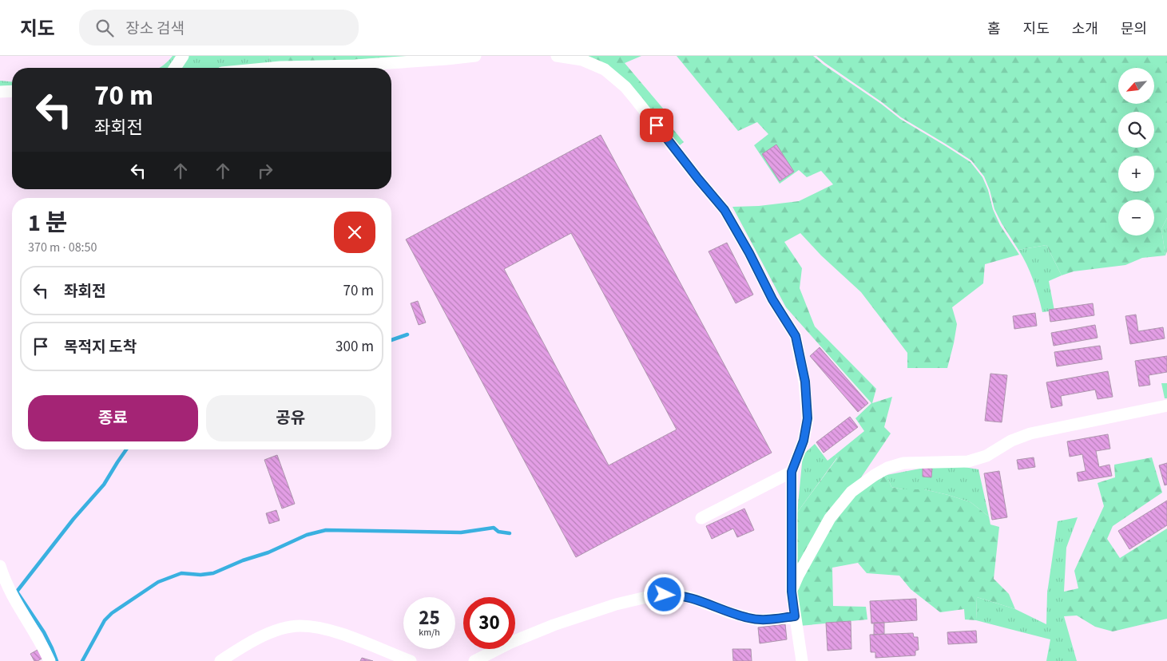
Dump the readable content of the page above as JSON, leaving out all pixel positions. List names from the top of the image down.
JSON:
{
  "north": "bottom left",
  "page": {
    "header": "지도",
    "search": "장소 검색",
    "nav": [
      "홈",
      "지도",
      "소개",
      "문의"
    ],
    "map_buttons": ["+", "−"],
    "turn": ["70 m", "좌회전"],
    "heading": ["1 분", "370 m · 08:50"],
    "list": [
      {
        "name": "좌회전",
        "value": "70 m"
      },
      {
        "name": "목적지 도착",
        "value": "300 m"
      }
    ],
    "buttons": ["종료", "공유"],
    "speed": "25 km/h",
    "limit": "30"
  }
}
